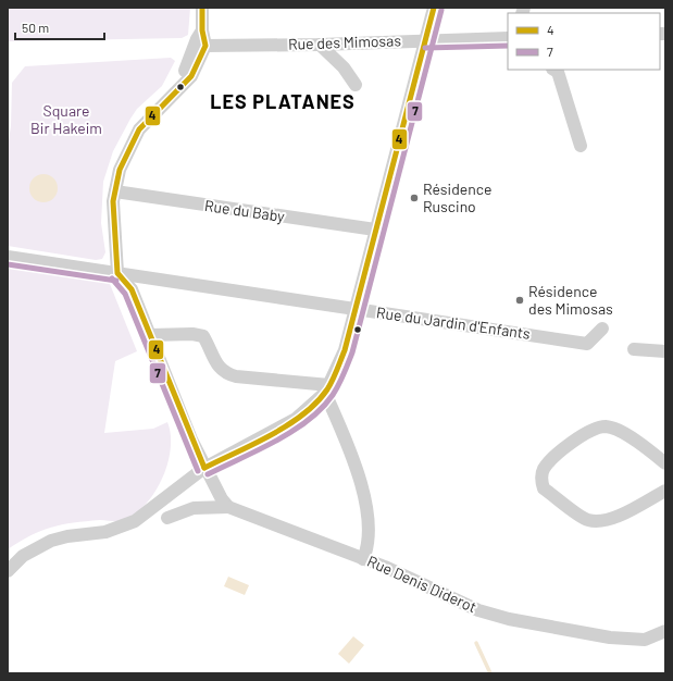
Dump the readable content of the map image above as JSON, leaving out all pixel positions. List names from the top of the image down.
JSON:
{
  "streets": {
    "street": [
      "Rue des Mimosas",
      "Rue du Baby",
      "Rue du Jardin d'Enfants",
      "Rue Denis Diderot"
    ]
  },
  "districts": ["LES PLATANES"],
  "parks": ["Square Bir Hakeim"],
  "places": ["Résidence Ruscino", "Résidence des Mimosas"],
  "lines": ["transit line 4", "transit line 7"],
  "legend": ["4", "7"],
  "scale_bar": "50 m"
}
